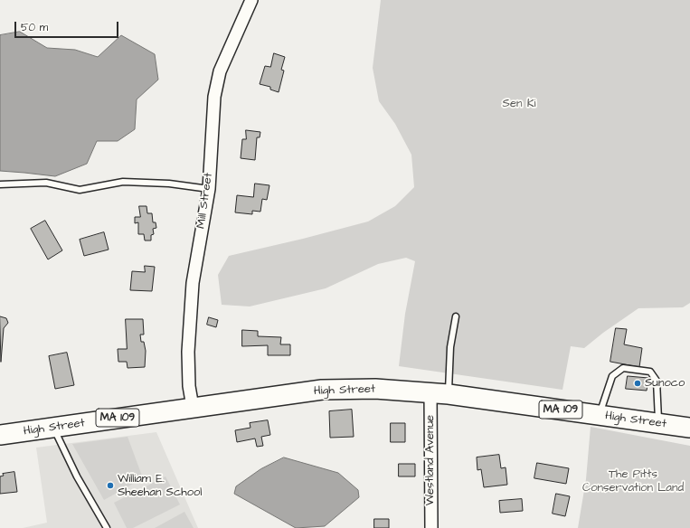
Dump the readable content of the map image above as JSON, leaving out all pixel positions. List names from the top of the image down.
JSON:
{
  "streets": {
    "main road": ["High Street", "MA 109"],
    "street": ["Mill Street", "Westland Avenue"]
  },
  "crossings": [
    ["Mill Street", "High Street"],
    ["High Street", "Westland Avenue"]
  ],
  "parks": ["Sen Ki", "The Pitts Conservation Land"],
  "places": ["Sunoco", "William E. Sheehan School"],
  "scale_bar": "50 m"
}
